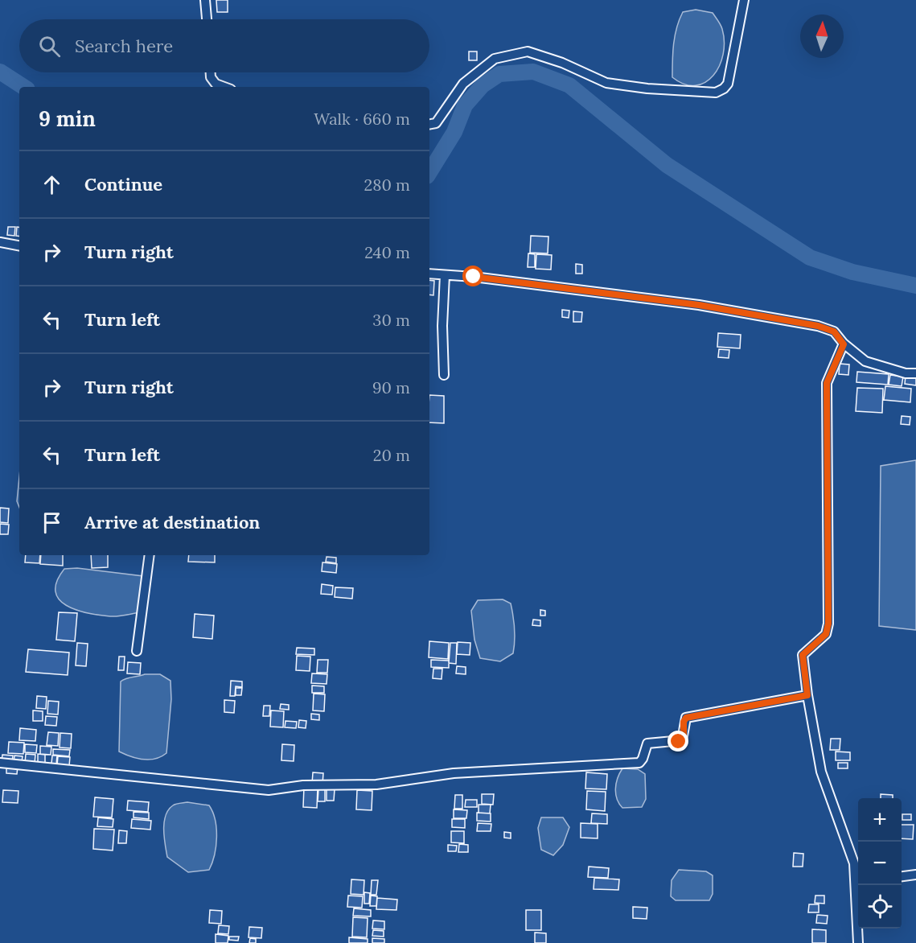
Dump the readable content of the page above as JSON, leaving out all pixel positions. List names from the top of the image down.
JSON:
{
  "north": "top",
  "page": {
    "search": "Search here",
    "heading": ["9 min", "Walk · 660 m"],
    "list": [
      ["Continue", "280 m"],
      ["Turn right", "240 m"],
      ["Turn left", "30 m"],
      ["Turn right", "90 m"],
      ["Turn left", "20 m"],
      "Arrive at destination"
    ],
    "map_buttons": ["+", "−"]
  }
}
